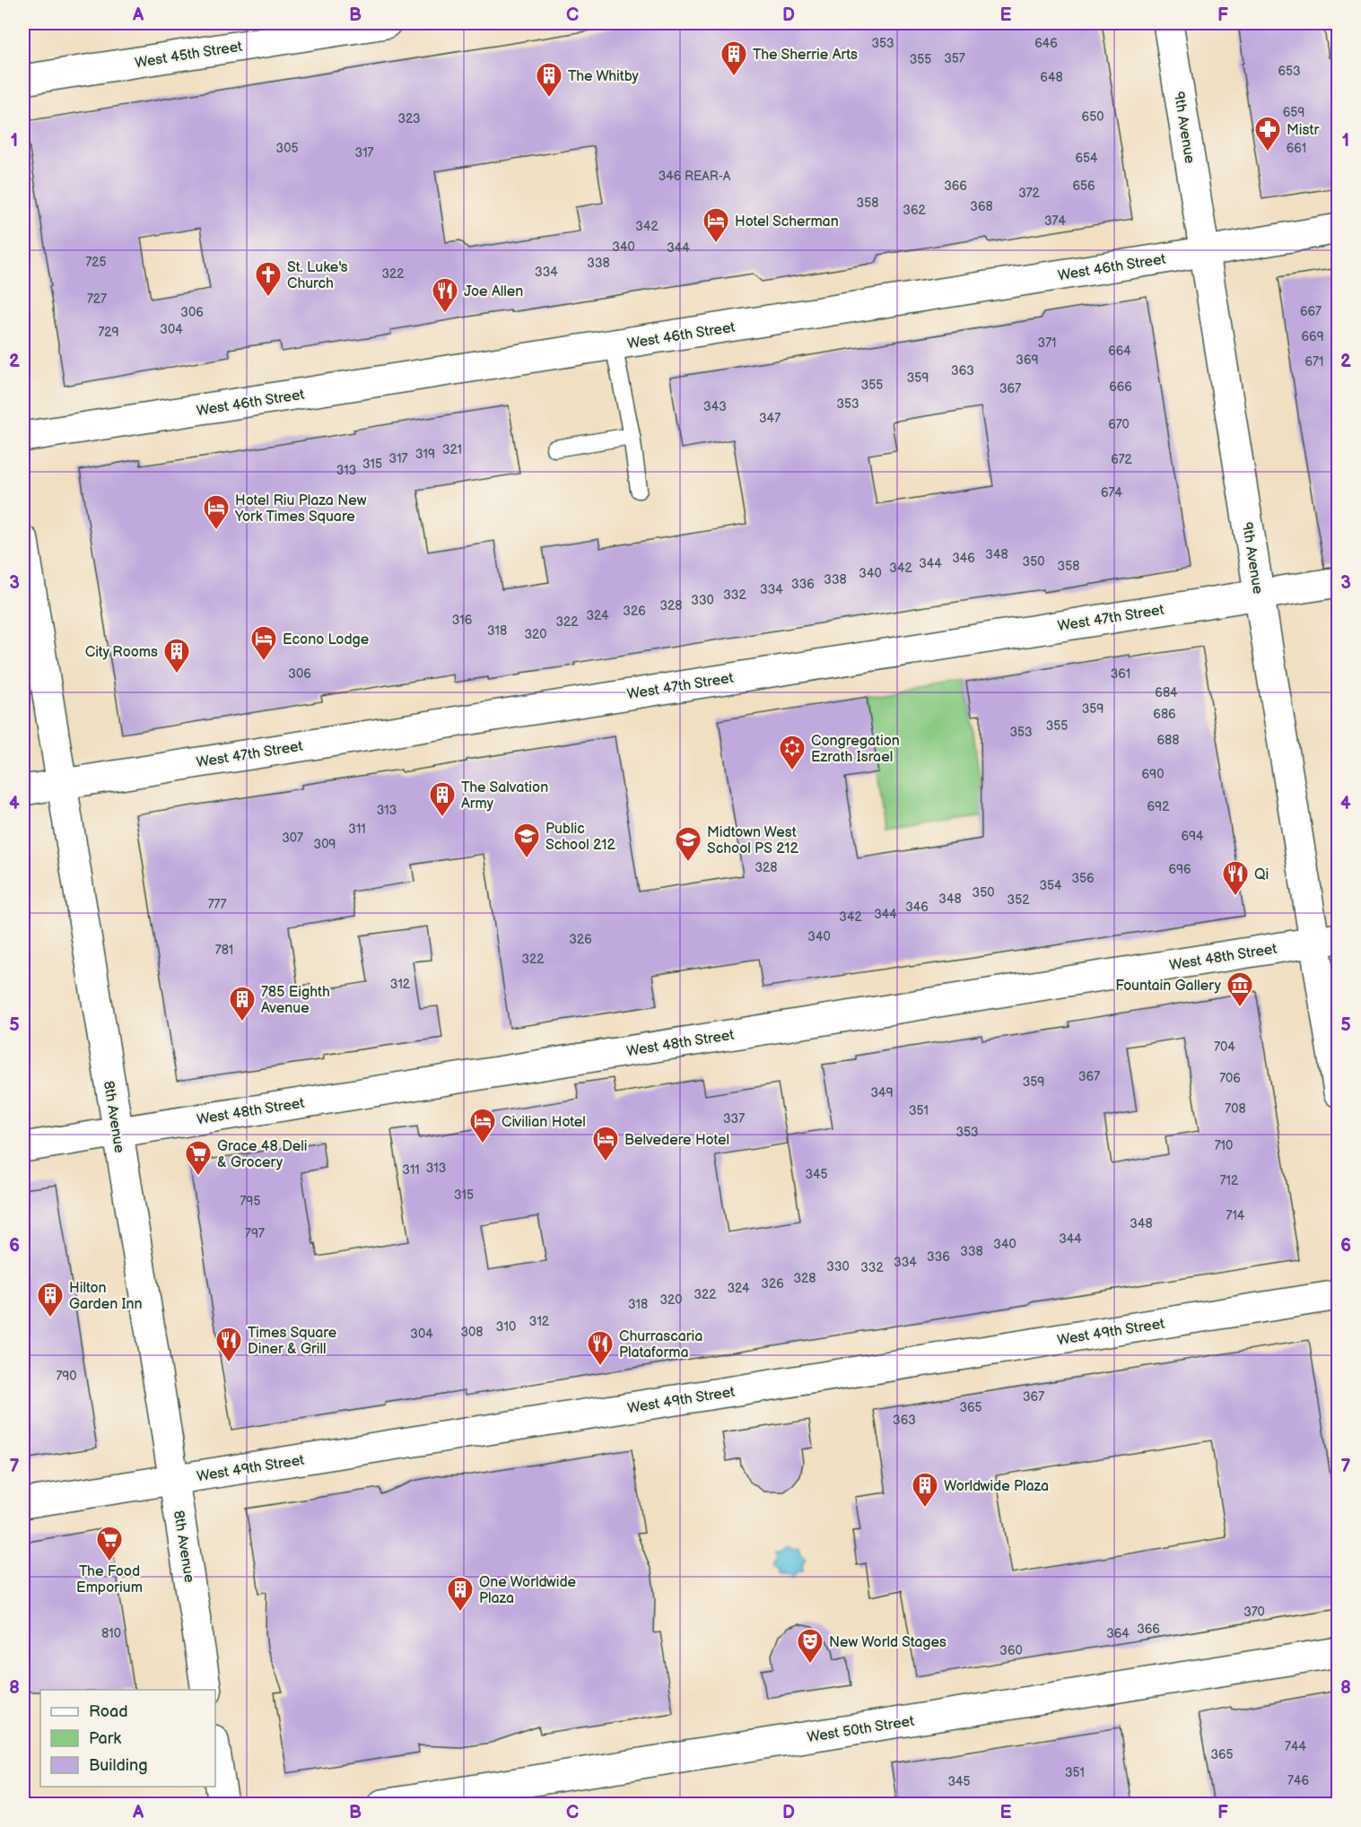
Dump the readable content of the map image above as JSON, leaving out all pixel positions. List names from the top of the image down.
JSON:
{
  "streets": {
    "main road": [
      "West 45th Street",
      "9th Avenue",
      "West 46th Street",
      "West 47th Street",
      "West 48th Street",
      "8th Avenue",
      "West 49th Street",
      "West 50th Street"
    ]
  },
  "crossings": [
    ["9th Avenue", "West 46th Street"],
    ["9th Avenue", "West 47th Street"],
    ["9th Avenue", "West 48th Street"],
    ["West 47th Street", "8th Avenue"],
    ["West 48th Street", "8th Avenue"],
    ["8th Avenue", "West 49th Street"]
  ],
  "places": {
    "building": [
      "The Sherrie Arts",
      "The Whitby",
      "City Rooms",
      "The Salvation Army",
      "785 Eighth Avenue",
      "Hilton Garden Inn",
      "Worldwide Plaza",
      "One Worldwide Plaza"
    ],
    "pharmacy": ["Mistr"],
    "hotel": [
      "Hotel Scherman",
      "Hotel Riu Plaza New York Times Square",
      "Econo Lodge",
      "Civilian Hotel",
      "Belvedere Hotel"
    ],
    "church": ["St. Luke's Church"],
    "restaurant": [
      "Joe Allen",
      "Qi",
      "Times Square Diner & Grill",
      "Churrascaria Plataforma"
    ],
    "synagogue": ["Congregation Ezrath Israel"],
    "school or university": ["Public School 212", "Midtown West School PS 212"],
    "museum": ["Fountain Gallery"],
    "supermarket": ["Grace 48 Deli & Grocery", "The Food Emporium"],
    "theatre": ["New World Stages"]
  },
  "house_numbers": [
    "353",
    "646",
    "357",
    "355",
    "653",
    "648",
    "659",
    "650",
    "323",
    "305",
    "661",
    "317",
    "654",
    "346 REAR-A",
    "366",
    "656",
    "372",
    "358",
    "368",
    "362",
    "374",
    "342",
    "340",
    "344",
    "725",
    "338",
    "334",
    "322",
    "727",
    "667",
    "306",
    "304",
    "729",
    "669",
    "371",
    "664",
    "369",
    "671",
    "363",
    "359",
    "355",
    "666",
    "367",
    "353",
    "343",
    "347",
    "670",
    "321",
    "319",
    "317",
    "672",
    "315",
    "313",
    "674",
    "348",
    "346",
    "350",
    "344",
    "358",
    "342",
    "340",
    "338",
    "336",
    "334",
    "332",
    "330",
    "328",
    "326",
    "324",
    "316",
    "322",
    "318",
    "320",
    "306",
    "361",
    "684",
    "359",
    "686",
    "355",
    "353",
    "688",
    "690",
    "692",
    "313",
    "311",
    "694",
    "307",
    "309",
    "328",
    "696",
    "356",
    "354",
    "350",
    "348",
    "352",
    "777",
    "346",
    "344",
    "342",
    "340",
    "326",
    "781",
    "322",
    "312",
    "704",
    "367",
    "706",
    "359",
    "349",
    "708",
    "351",
    "337",
    "353",
    "710",
    "313",
    "311",
    "345",
    "712",
    "315",
    "795",
    "714",
    "348",
    "797",
    "344",
    "340",
    "338",
    "336",
    "334",
    "330",
    "332",
    "328",
    "326",
    "324",
    "322",
    "320",
    "318",
    "312",
    "310",
    "308",
    "304",
    "790",
    "367",
    "365",
    "363",
    "370",
    "366",
    "810",
    "364",
    "360",
    "744",
    "365",
    "351",
    "746",
    "345"
  ],
  "legend": ["Road", "Park", "Building"],
  "grid": {
    "columns": [
      "A",
      "B",
      "C",
      "D",
      "E",
      "F"
    ],
    "rows": [
      "1",
      "2",
      "3",
      "4",
      "5",
      "6",
      "7",
      "8"
    ]
  }
}
